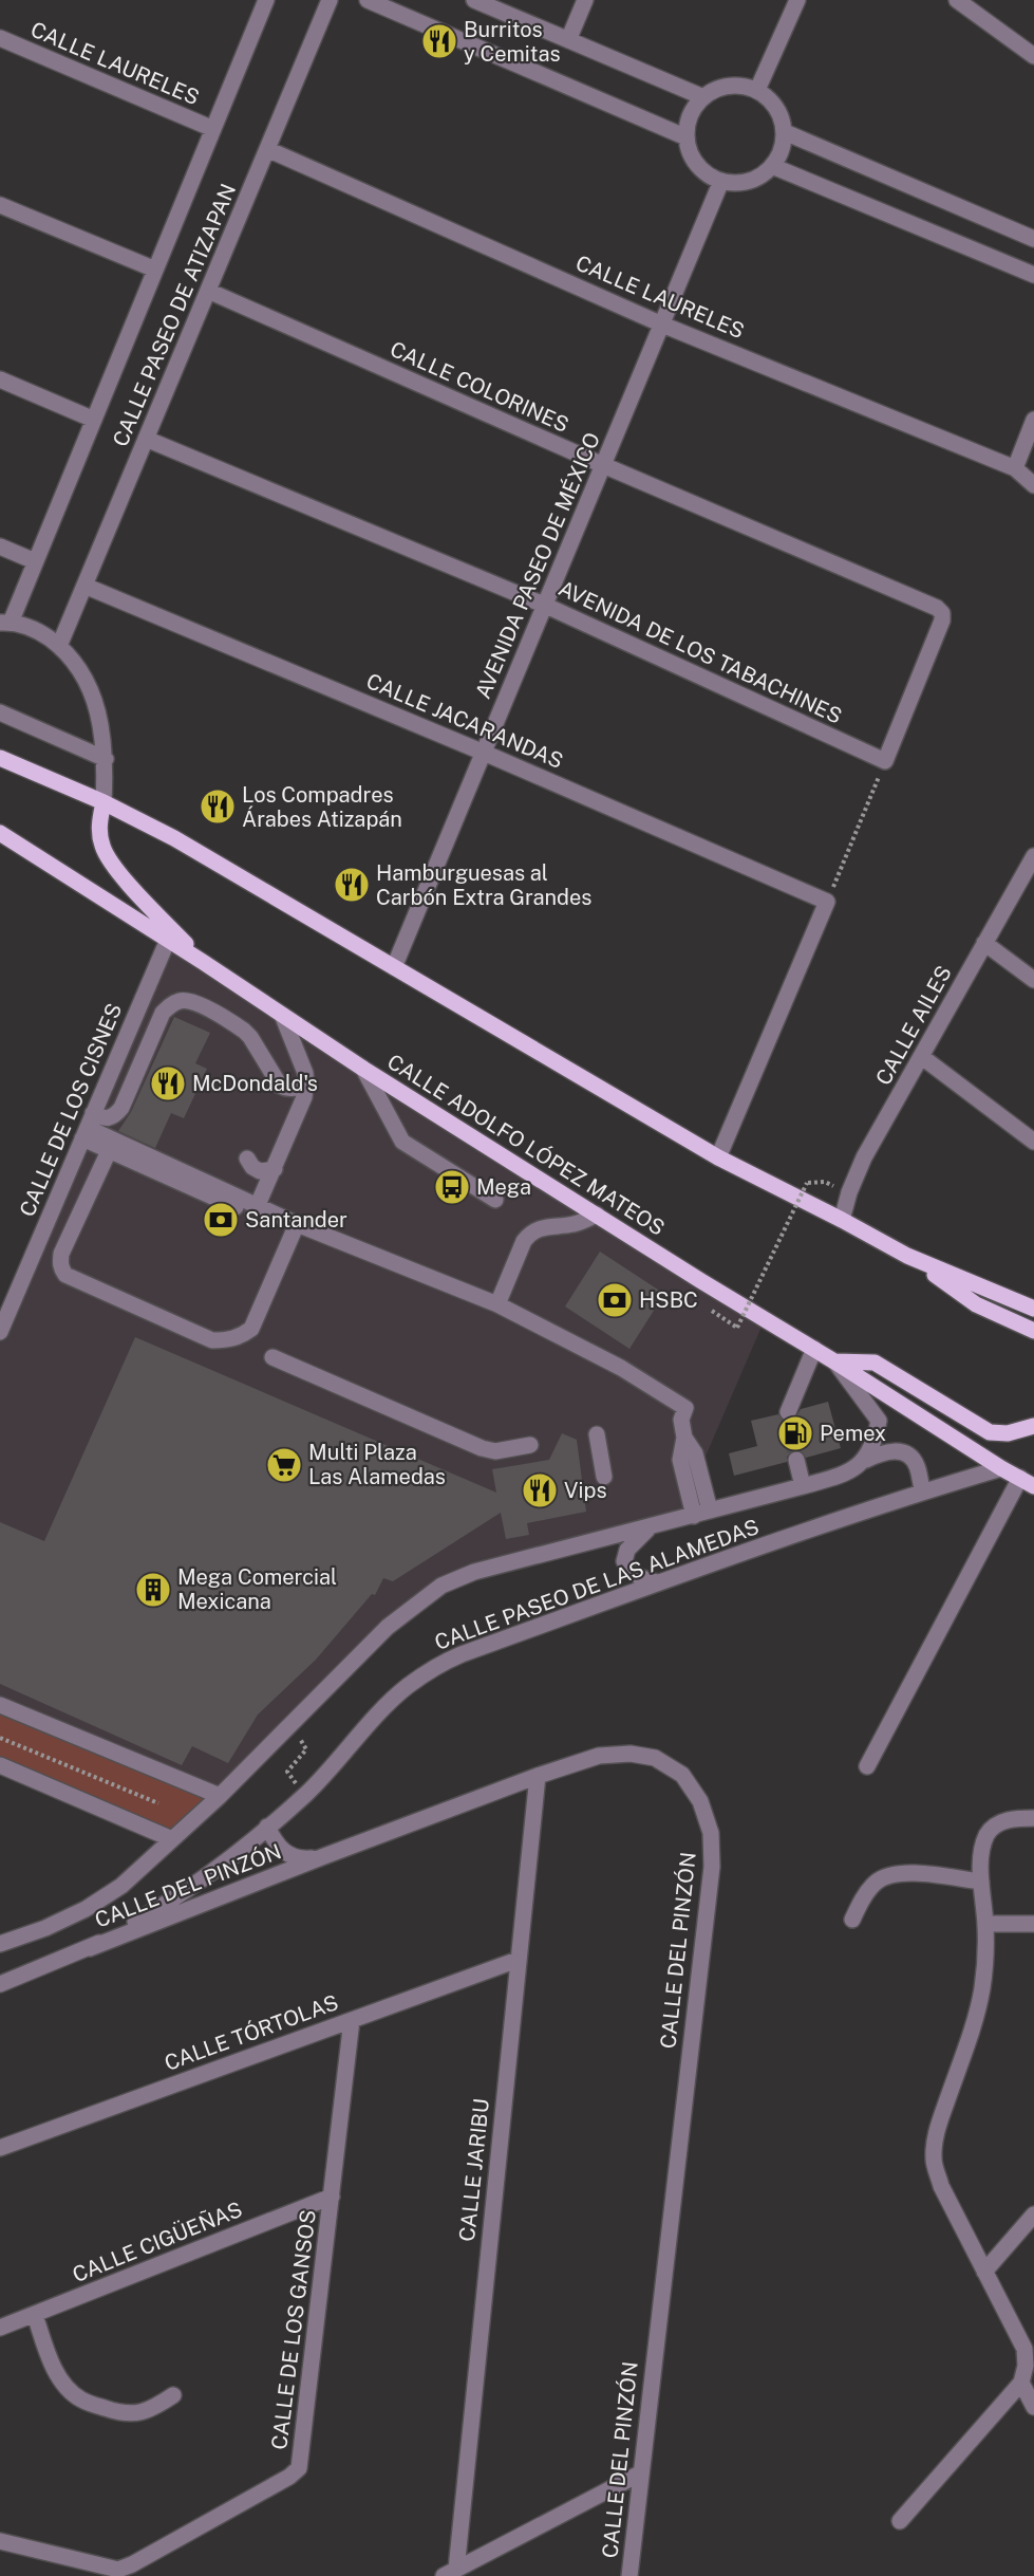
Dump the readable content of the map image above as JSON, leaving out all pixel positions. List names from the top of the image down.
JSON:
{
  "streets": {
    "main road": ["CALLE ADOLFO LÓPEZ MATEOS"],
    "street": [
      "CALLE LAURELES",
      "CALLE PASEO DE ATIZAPAN",
      "CALLE COLORINES",
      "AVENIDA PASEO DE MÉXICO",
      "AVENIDA DE LOS TABACHINES",
      "CALLE JACARANDAS",
      "CALLE AILES",
      "CALLE DE LOS CISNES",
      "CALLE PASEO DE LAS ALAMEDAS",
      "CALLE DEL PINZÓN",
      "CALLE TÓRTOLAS",
      "CALLE JARIBU",
      "CALLE CIGÜEÑAS",
      "CALLE DE LOS GANSOS"
    ]
  },
  "crossings": [
    ["CALLE LAURELES", "CALLE PASEO DE ATIZAPAN"],
    ["CALLE LAURELES", "AVENIDA PASEO DE MÉXICO"],
    ["CALLE PASEO DE ATIZAPAN", "CALLE COLORINES"],
    ["CALLE PASEO DE ATIZAPAN", "AVENIDA DE LOS TABACHINES"],
    ["CALLE PASEO DE ATIZAPAN", "CALLE JACARANDAS"],
    ["CALLE COLORINES", "AVENIDA PASEO DE MÉXICO"],
    ["CALLE COLORINES", "AVENIDA DE LOS TABACHINES"],
    ["AVENIDA PASEO DE MÉXICO", "AVENIDA DE LOS TABACHINES"],
    ["AVENIDA PASEO DE MÉXICO", "CALLE JACARANDAS"],
    ["CALLE DE LOS CISNES", "CALLE ADOLFO LÓPEZ MATEOS"],
    ["CALLE ADOLFO LÓPEZ MATEOS", "CALLE PASEO DE LAS ALAMEDAS"],
    ["CALLE PASEO DE LAS ALAMEDAS", "CALLE DEL PINZÓN"],
    ["CALLE DEL PINZÓN", "CALLE JARIBU"],
    ["CALLE TÓRTOLAS", "CALLE JARIBU"],
    ["CALLE TÓRTOLAS", "CALLE DE LOS GANSOS"],
    ["CALLE CIGÜEÑAS", "CALLE DE LOS GANSOS"]
  ],
  "places": {
    "restaurant": [
      "Burritos y Cemitas",
      "Los Compadres Árabes Atizapán",
      "Hamburguesas al Carbón Extra Grandes",
      "McDondald's",
      "Vips"
    ],
    "bus stop": ["Mega"],
    "bank": ["Santander", "HSBC"],
    "fuel station": ["Pemex"],
    "supermarket": ["Multi Plaza Las Alamedas"],
    "building": ["Mega Comercial Mexicana"]
  }
}
